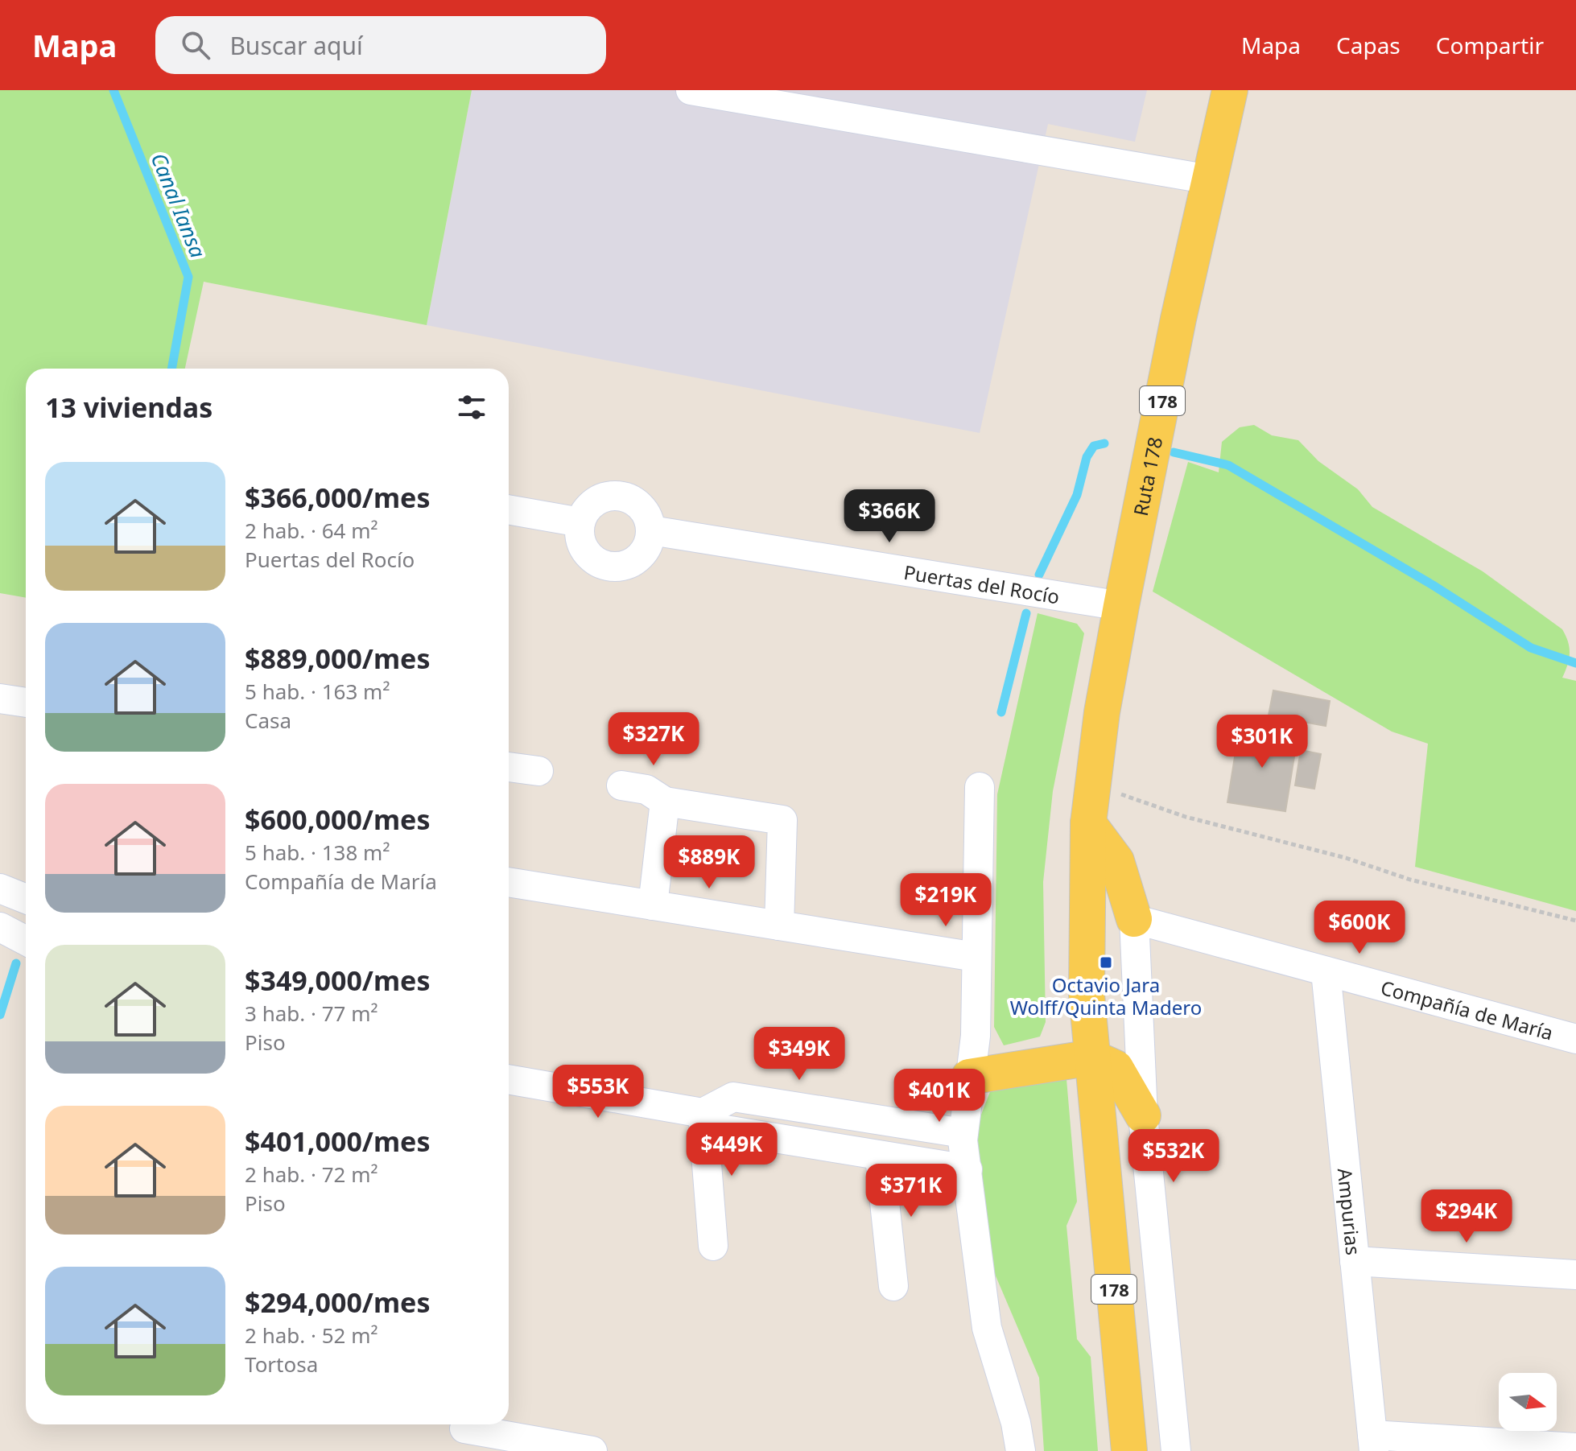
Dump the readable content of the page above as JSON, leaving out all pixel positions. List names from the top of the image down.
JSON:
{
  "streets": {
    "main road": ["178", "Ruta 178"],
    "street": ["Puertas del Rocío", "Compañía de María", "Ampurias"]
  },
  "crossings": [
    ["178", "Ruta 178"],
    ["Ruta 178", "Puertas del Rocío"],
    ["Compañía de María", "Ampurias"]
  ],
  "water": ["Canal Iansa"],
  "places": {
    "transit": ["Octavio Jara Wolff/Quinta Madero"]
  },
  "north": "right",
  "page": {
    "header": "Mapa",
    "search": "Buscar aquí",
    "nav": ["Mapa", "Capas", "Compartir"],
    "heading": "13 viviendas",
    "list": [
      {
        "name": "$366,000/mes",
        "note": "2 hab. · 64 m² · Puertas del Rocío"
      },
      {
        "name": "$889,000/mes",
        "note": "5 hab. · 163 m² · Casa"
      },
      {
        "name": "$600,000/mes",
        "note": "5 hab. · 138 m² · Compañía de María"
      },
      {
        "name": "$349,000/mes",
        "note": "3 hab. · 77 m² · Piso"
      },
      {
        "name": "$401,000/mes",
        "note": "2 hab. · 72 m² · Piso"
      },
      {
        "name": "$294,000/mes",
        "note": "2 hab. · 52 m² · Tortosa"
      }
    ],
    "price": [
      "$366K",
      "$327K",
      "$301K",
      "$889K",
      "$219K",
      "$600K",
      "$349K",
      "$553K",
      "$401K",
      "$449K",
      "$532K",
      "$371K",
      "$294K"
    ]
  }
}
